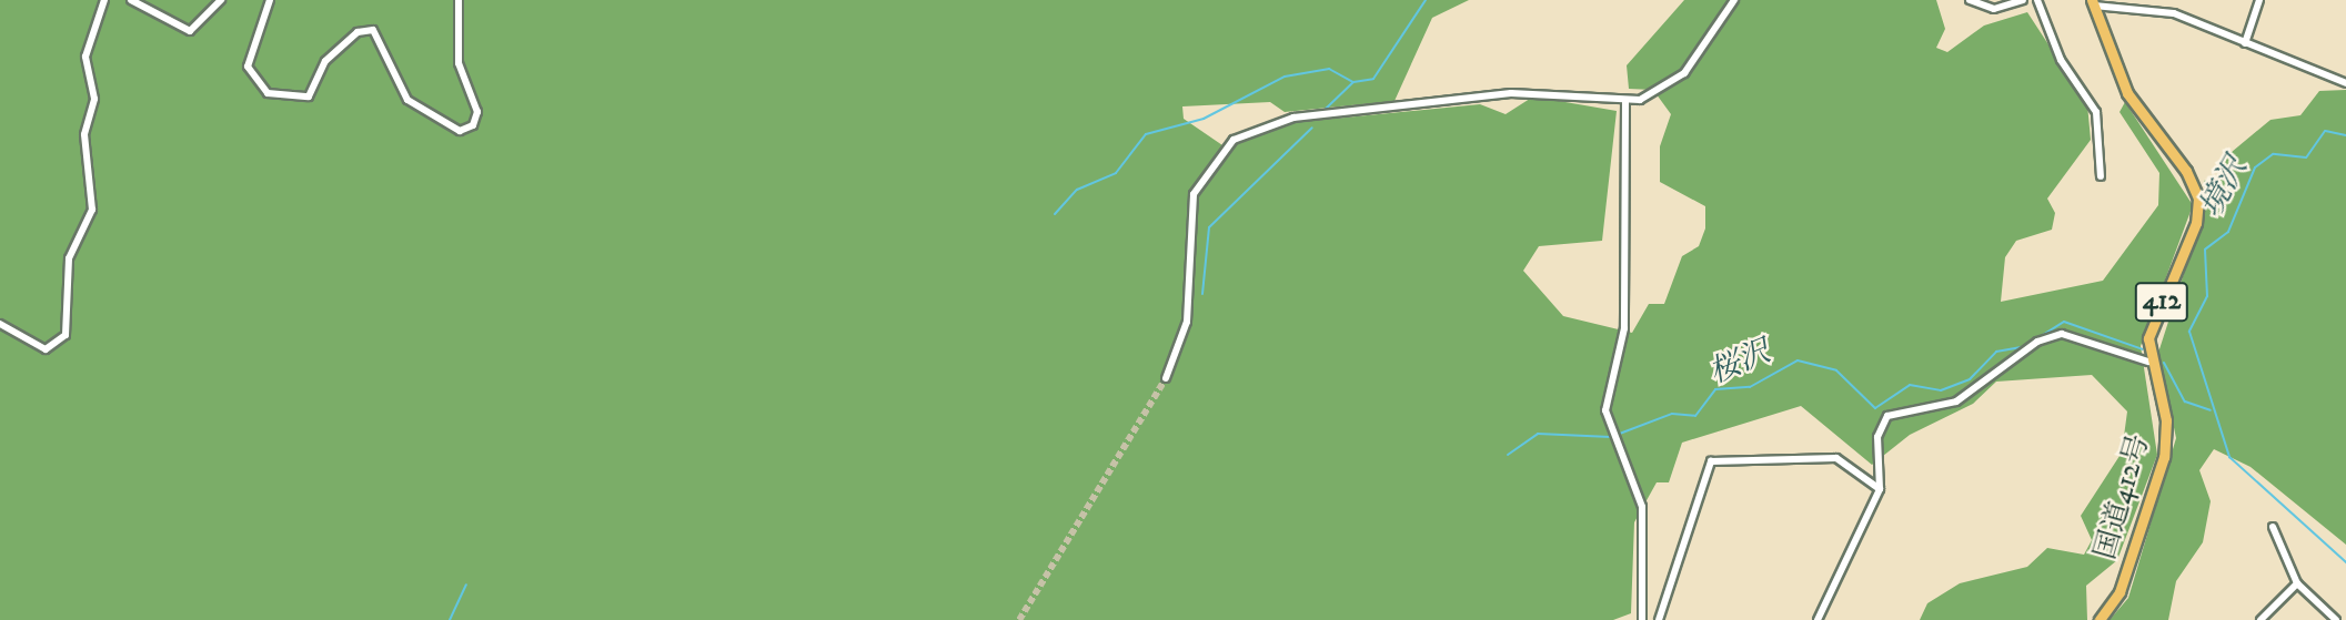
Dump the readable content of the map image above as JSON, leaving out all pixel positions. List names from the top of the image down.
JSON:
{
  "streets": {
    "highway": ["412", "国道412号"]
  },
  "water": ["境沢", "桜沢"]
}
